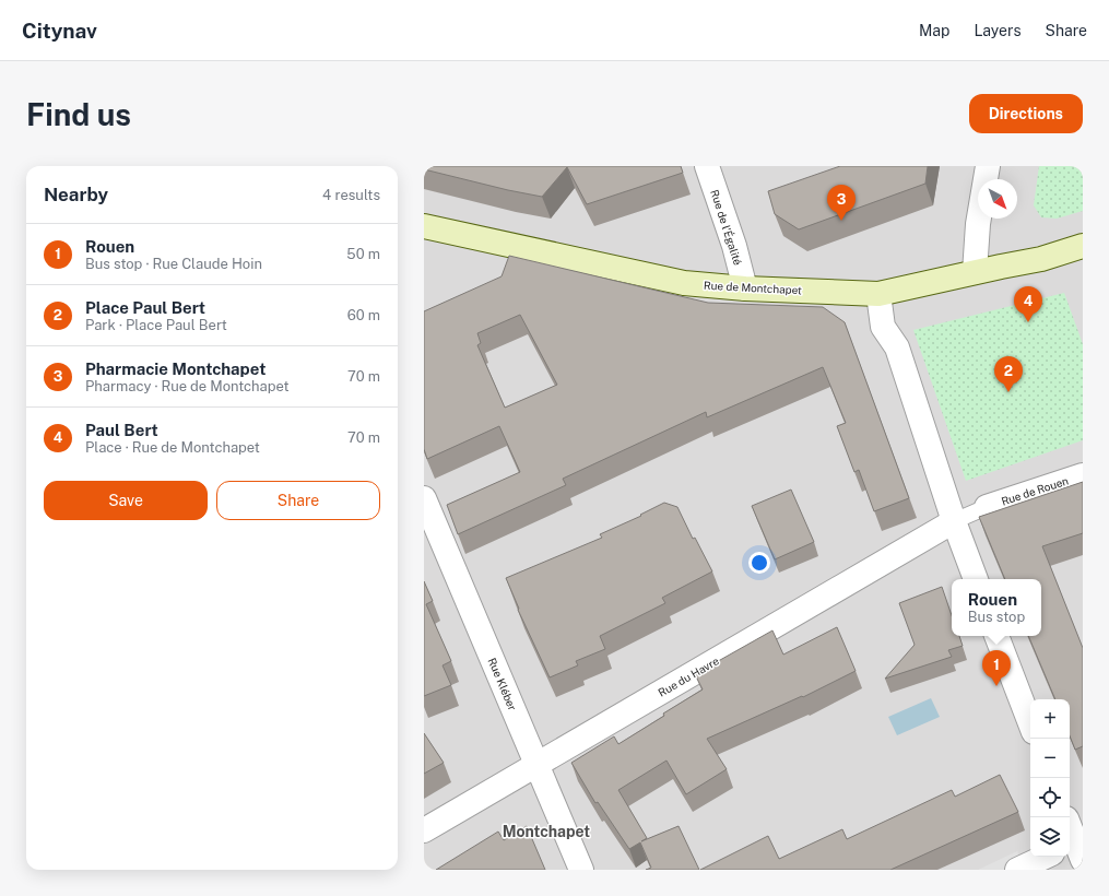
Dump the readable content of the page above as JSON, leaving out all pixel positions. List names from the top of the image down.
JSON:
{
  "streets": {
    "street": [
      "Rue de l'Égalité",
      "Rue de Montchapet",
      "Rue de Rouen",
      "Rue du Havre",
      "Rue Kléber"
    ]
  },
  "crossings": [
    ["Rue de l'Égalité", "Rue de Montchapet"],
    ["Rue du Havre", "Rue Kléber"]
  ],
  "districts": ["Montchapet"],
  "north": "bottom right",
  "page": {
    "header": "Citynav",
    "nav": ["Map", "Layers", "Share"],
    "buttons": [
      "Directions",
      ["Save", "Share"]
    ],
    "title": "Find us",
    "heading": ["Nearby", "4 results"],
    "pins": [
      "3",
      "4",
      "2",
      "1"
    ],
    "list": [
      {
        "mark": "1",
        "name": "Rouen",
        "note": "Bus stop · Rue Claude Hoin",
        "value": "50 m"
      },
      {
        "mark": "2",
        "name": "Place Paul Bert",
        "note": "Park · Place Paul Bert",
        "value": "60 m"
      },
      {
        "mark": "3",
        "name": "Pharmacie Montchapet",
        "note": "Pharmacy · Rue de Montchapet",
        "value": "70 m"
      },
      {
        "mark": "4",
        "name": "Paul Bert",
        "note": "Place · Rue de Montchapet",
        "value": "70 m"
      }
    ],
    "popup": ["Rouen", "Bus stop"],
    "map_buttons": ["+", "−"]
  }
}
